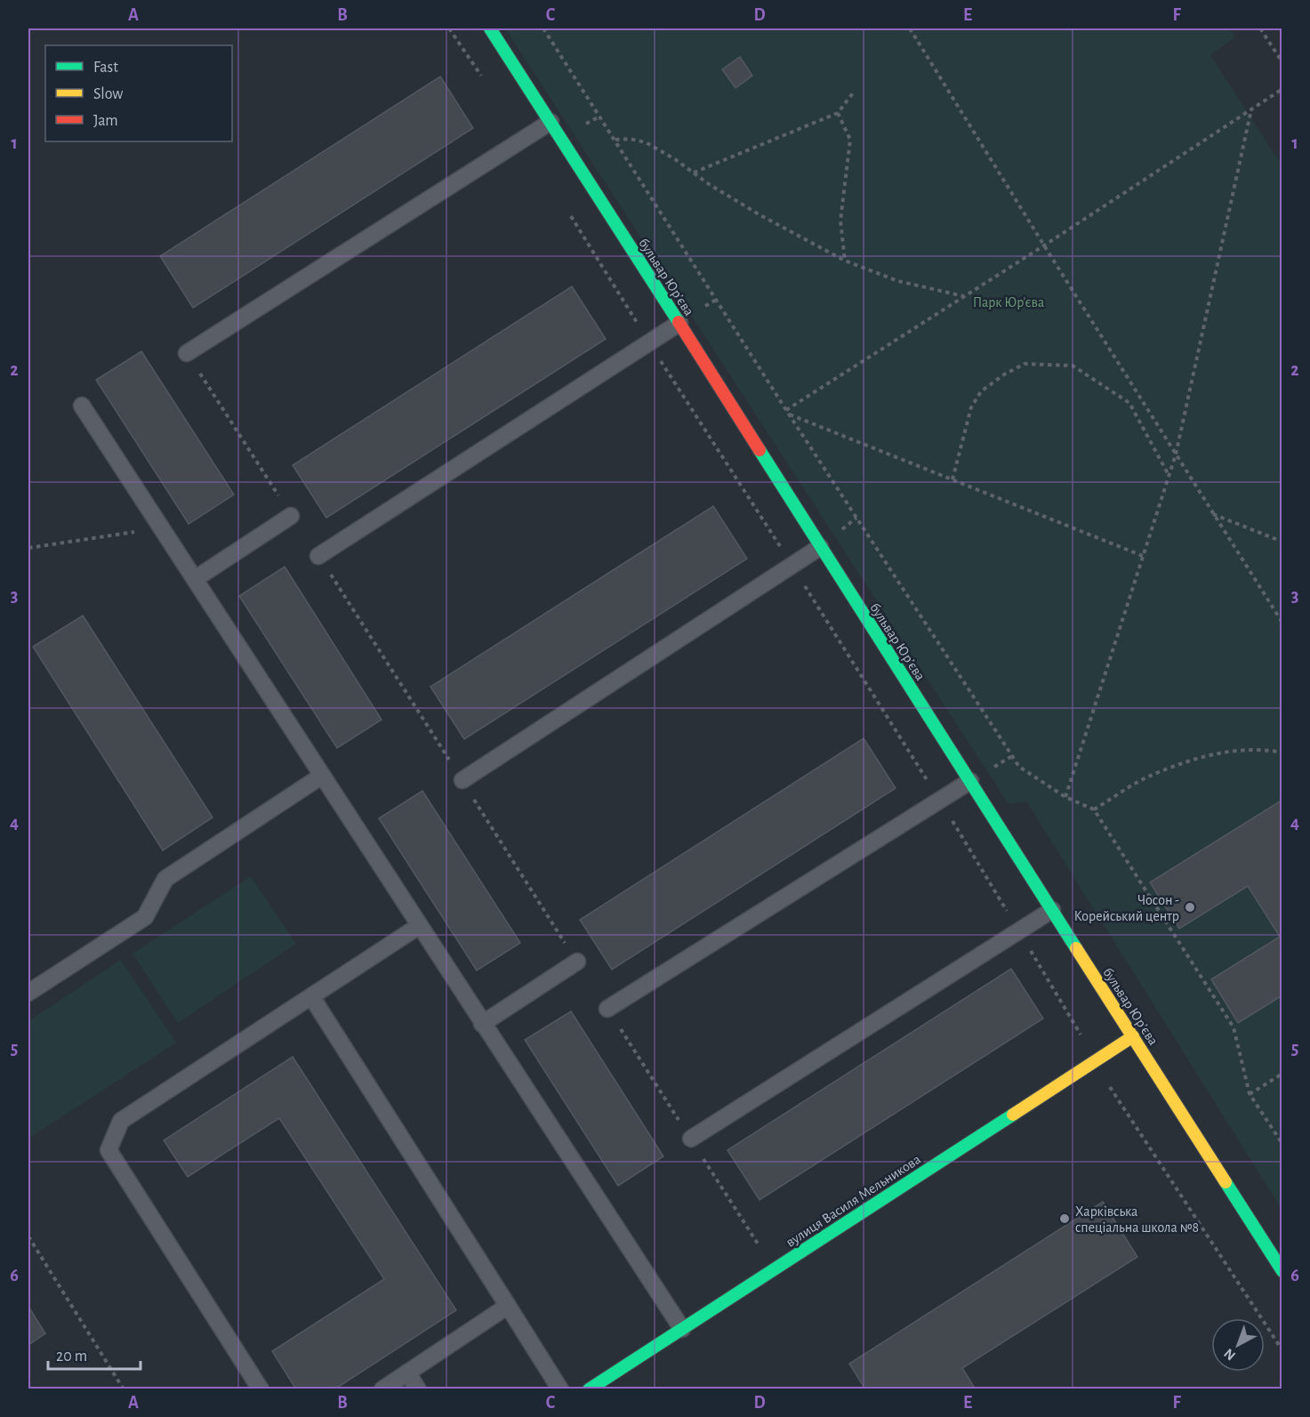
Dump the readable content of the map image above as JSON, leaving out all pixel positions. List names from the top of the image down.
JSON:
{
  "streets": {
    "street": ["бульвар Юрʼєва", "вулиця Василя Мельникова"]
  },
  "crossings": [
    ["бульвар Юрʼєва", "вулиця Василя Мельникова"]
  ],
  "parks": ["Парк Юр’єва"],
  "places": ["Чосон - Корейський центр", "Харківська спеціальна школа №8"],
  "legend": ["Fast", "Slow", "Jam"],
  "scale_bar": "20 m",
  "north": "bottom left",
  "grid": {
    "columns": [
      "A",
      "B",
      "C",
      "D",
      "E",
      "F"
    ],
    "rows": [
      "1",
      "2",
      "3",
      "4",
      "5",
      "6"
    ]
  }
}
